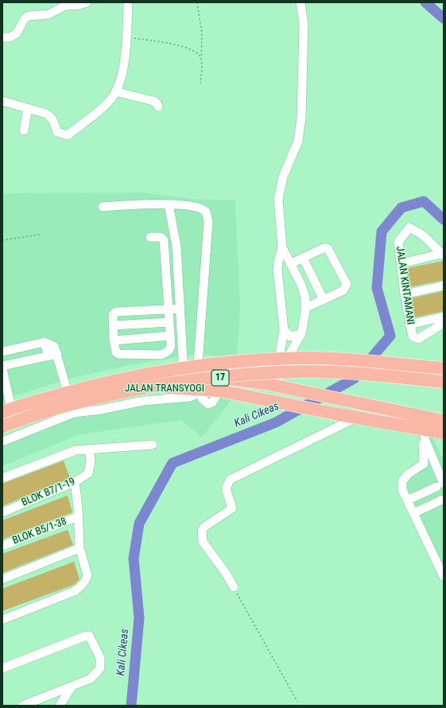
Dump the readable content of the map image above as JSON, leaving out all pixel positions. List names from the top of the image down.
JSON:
{
  "streets": {
    "highway": ["17", "JALAN TRANSYOGI"],
    "street": ["JALAN KINTAMANI", "BLOK B7/1-19", "BLOK B5/1-38"]
  },
  "crossings": [
    ["17", "JALAN TRANSYOGI"]
  ],
  "water": ["Kali Cikeas"]
}
